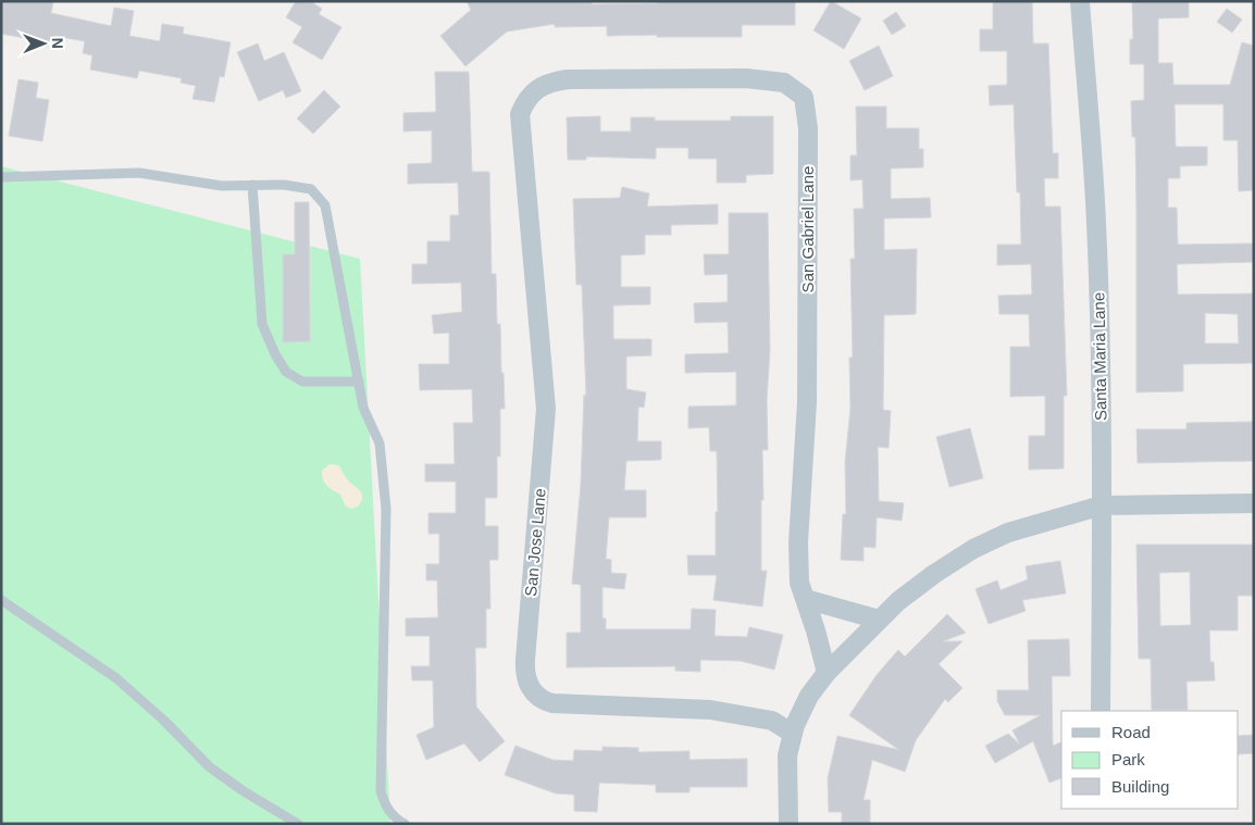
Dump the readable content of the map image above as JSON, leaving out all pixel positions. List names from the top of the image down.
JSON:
{
  "streets": {
    "street": ["San Gabriel Lane", "Santa Maria Lane", "San Jose Lane"]
  },
  "crossings": [
    ["San Gabriel Lane", "San Jose Lane"]
  ],
  "legend": ["Road", "Park", "Building"],
  "north": "right"
}
